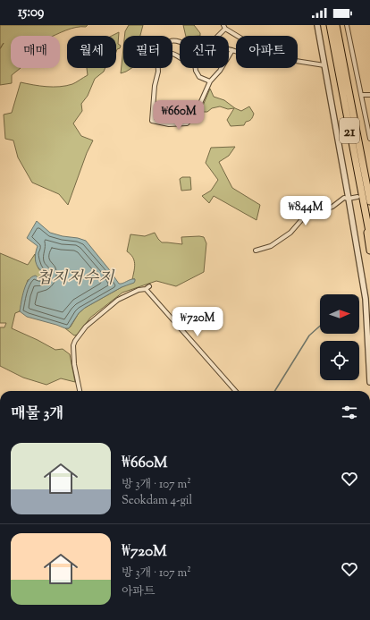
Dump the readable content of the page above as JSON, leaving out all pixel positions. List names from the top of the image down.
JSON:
{
  "streets": {
    "main road": ["21"]
  },
  "water": ["첩지저수지"],
  "north": "right",
  "page": {
    "status": "15:09",
    "chip": [
      "매매",
      "월세",
      "필터",
      "신규",
      "아파트"
    ],
    "price": ["₩660M", "₩844M", "₩720M"],
    "heading": "매물 3개",
    "list": [
      {
        "name": "₩660M",
        "note": "방 3개 · 107 m² · Seokdam 4-gil"
      },
      {
        "name": "₩720M",
        "note": "방 3개 · 107 m² · 아파트"
      }
    ]
  }
}
